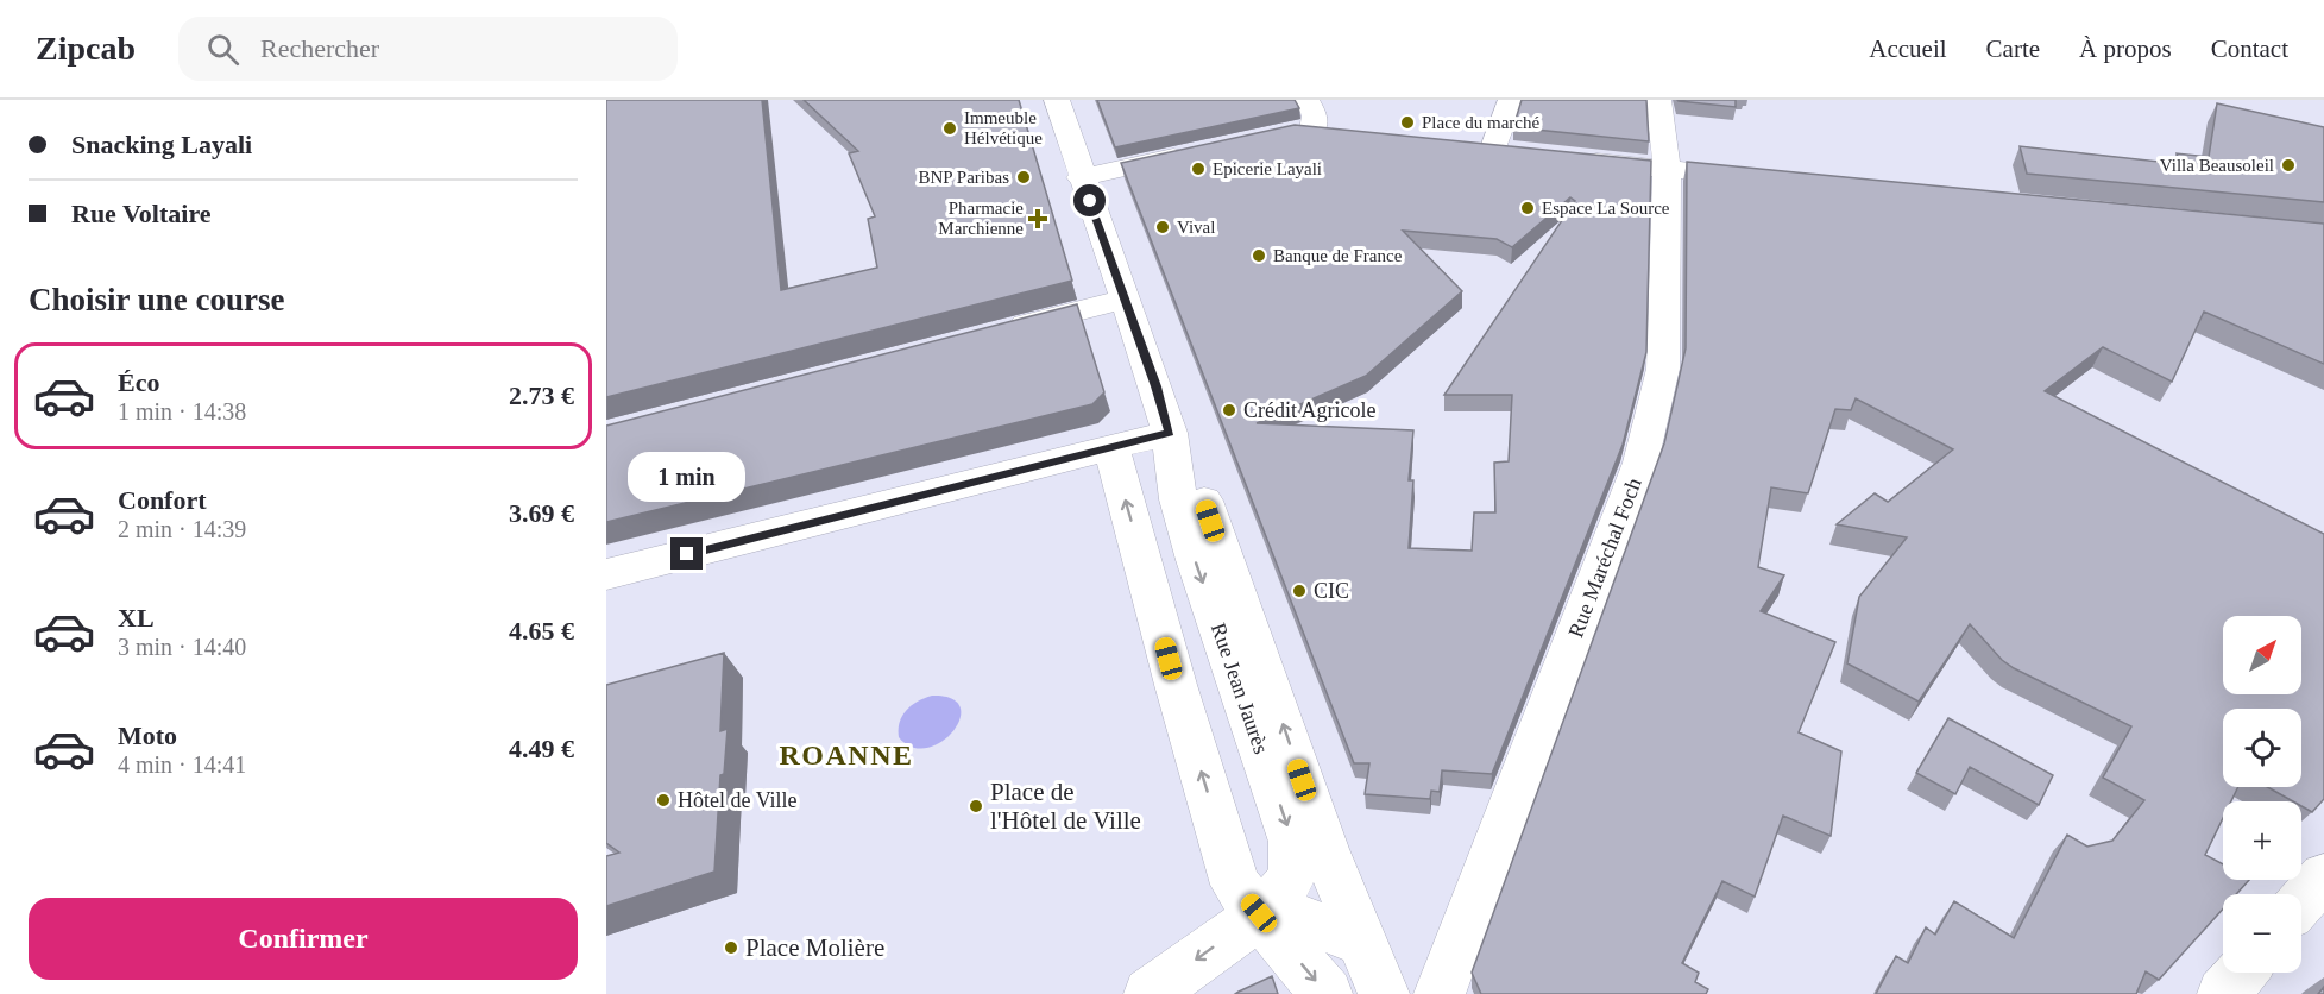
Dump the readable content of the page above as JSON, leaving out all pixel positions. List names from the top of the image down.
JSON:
{
  "streets": {
    "street": ["Rue Maréchal Foch", "Rue Jean Jaurès"]
  },
  "districts": ["ROANNE"],
  "places": {
    "other": [
      "Place du marché",
      "Immeuble Hélvétique",
      "Villa Beausoleil",
      "Epicerie Layali",
      "BNP Paribas",
      "Espace La Source",
      "Vival",
      "Banque de France",
      "Crédit Agricole",
      "CIC",
      "Hôtel de Ville",
      "Place de l'Hôtel de Ville",
      "Place Molière"
    ],
    "health": ["Pharmacie Marchienne"]
  },
  "north": "top right",
  "page": {
    "header": "Zipcab",
    "search": "Rechercher",
    "nav": [
      "Accueil",
      "Carte",
      "À propos",
      "Contact"
    ],
    "banner": ["Snacking Layali", "Rue Voltaire"],
    "heading": "Choisir une course",
    "list": [
      {
        "name": "Éco",
        "note": "1 min · 14:38",
        "value": "2.73 €"
      },
      {
        "name": "Confort",
        "note": "2 min · 14:39",
        "value": "3.69 €"
      },
      {
        "name": "XL",
        "note": "3 min · 14:40",
        "value": "4.65 €"
      },
      {
        "name": "Moto",
        "note": "4 min · 14:41",
        "value": "4.49 €"
      }
    ],
    "bubble": "1 min",
    "map_buttons": ["+", "−"],
    "buttons": "Confirmer"
  }
}
